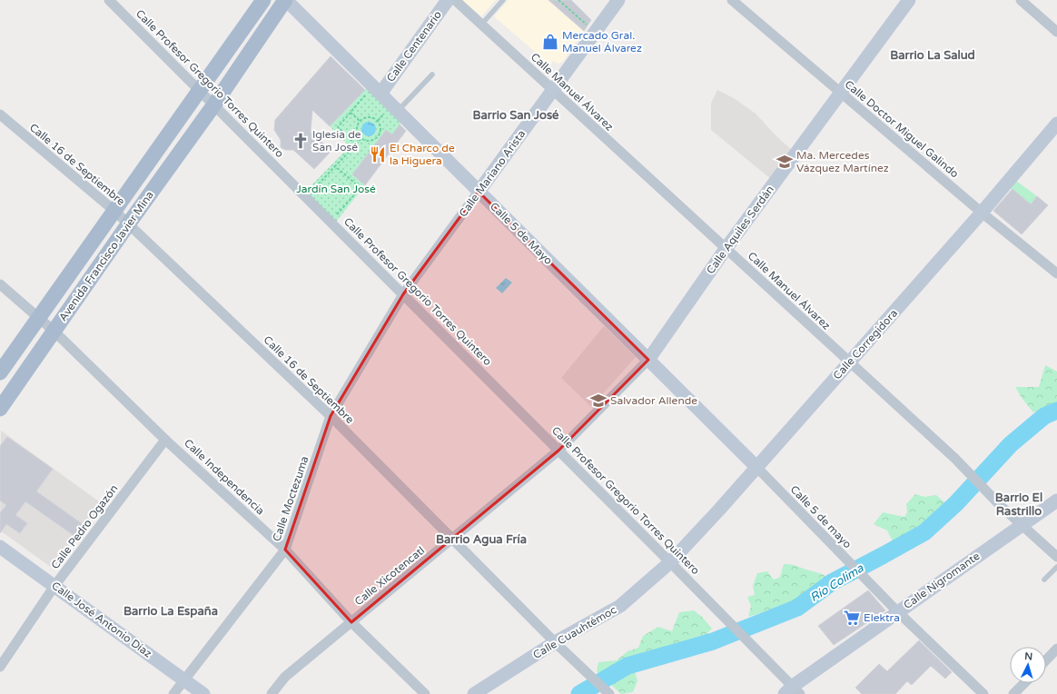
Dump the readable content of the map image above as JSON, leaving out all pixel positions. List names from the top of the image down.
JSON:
{
  "streets": {
    "main road": ["Avenida Francisco Javier Mina"],
    "street": [
      "Calle Centenario",
      "Calle Profesor Gregorio Torres Quintero",
      "Calle Manuel Álvarez",
      "Calle Doctor Miguel Galindo",
      "Calle 16 de Septiembre",
      "Calle Mariano Arista",
      "Calle Aquiles Serdán",
      "Calle 5 de Mayo",
      "Calle Corregidora",
      "Calle Independencia",
      "Calle Moctezuma",
      "Calle 5 de mayo",
      "Calle Pedro Ogazón",
      "Calle Xicotencatl",
      "Calle Nigromante",
      "Calle José Antonio Díaz",
      "Calle Cuauhtémoc"
    ]
  },
  "crossings": [
    ["Calle Centenario", "Calle 5 de Mayo"],
    ["Calle Profesor Gregorio Torres Quintero", "Calle Mariano Arista"],
    ["Calle Profesor Gregorio Torres Quintero", "Calle Aquiles Serdán"],
    ["Calle Profesor Gregorio Torres Quintero", "Avenida Francisco Javier Mina"],
    ["Calle Profesor Gregorio Torres Quintero", "Calle Corregidora"],
    ["Calle Profesor Gregorio Torres Quintero", "Calle Moctezuma"],
    ["Calle Profesor Gregorio Torres Quintero", "Calle Xicotencatl"],
    ["Calle Profesor Gregorio Torres Quintero", "Calle Nigromante"],
    ["Calle Profesor Gregorio Torres Quintero", "Calle Cuauhtémoc"],
    ["Calle Manuel Álvarez", "Calle Mariano Arista"],
    ["Calle Manuel Álvarez", "Calle Aquiles Serdán"],
    ["Calle Manuel Álvarez", "Calle Corregidora"],
    ["Calle Manuel Álvarez", "Calle Nigromante"],
    ["Calle Doctor Miguel Galindo", "Calle Aquiles Serdán"],
    ["Calle Doctor Miguel Galindo", "Calle Corregidora"],
    ["Calle 16 de Septiembre", "Avenida Francisco Javier Mina"],
    ["Calle 16 de Septiembre", "Calle Moctezuma"],
    ["Calle 16 de Septiembre", "Calle Xicotencatl"],
    ["Calle 16 de Septiembre", "Calle Cuauhtémoc"],
    ["Calle Mariano Arista", "Calle 5 de Mayo"],
    ["Calle Mariano Arista", "Calle Moctezuma"],
    ["Calle Aquiles Serdán", "Calle 5 de Mayo"],
    ["Calle Aquiles Serdán", "Calle Xicotencatl"],
    ["Calle 5 de Mayo", "Avenida Francisco Javier Mina"],
    ["Calle 5 de Mayo", "Calle Corregidora"],
    ["Calle 5 de Mayo", "Calle 5 de mayo"],
    ["Avenida Francisco Javier Mina", "Calle Independencia"],
    ["Calle Corregidora", "Calle 5 de mayo"],
    ["Calle Corregidora", "Calle Cuauhtémoc"],
    ["Calle Independencia", "Calle Moctezuma"],
    ["Calle Independencia", "Calle Pedro Ogazón"],
    ["Calle Independencia", "Calle Xicotencatl"],
    ["Calle Moctezuma", "Calle José Antonio Díaz"],
    ["Calle 5 de mayo", "Calle Nigromante"],
    ["Calle Pedro Ogazón", "Calle José Antonio Díaz"]
  ],
  "districts": [
    "Barrio La Salud",
    "Barrio San José",
    "Barrio El Rastrillo",
    "Barrio Agua Fría",
    "Barrio La España"
  ],
  "water": ["Río Colima"],
  "parks": ["Jardín San José"],
  "places": {
    "shop": ["Mercado Gral. Manuel Álvarez"],
    "church": ["Iglesia de San José"],
    "restaurant": ["El Charco de la Higuera"],
    "school or university": ["Ma. Mercedes Vázquez Martínez", "Salvador Allende"],
    "supermarket": ["Elektra"]
  },
  "north": "top"
}
